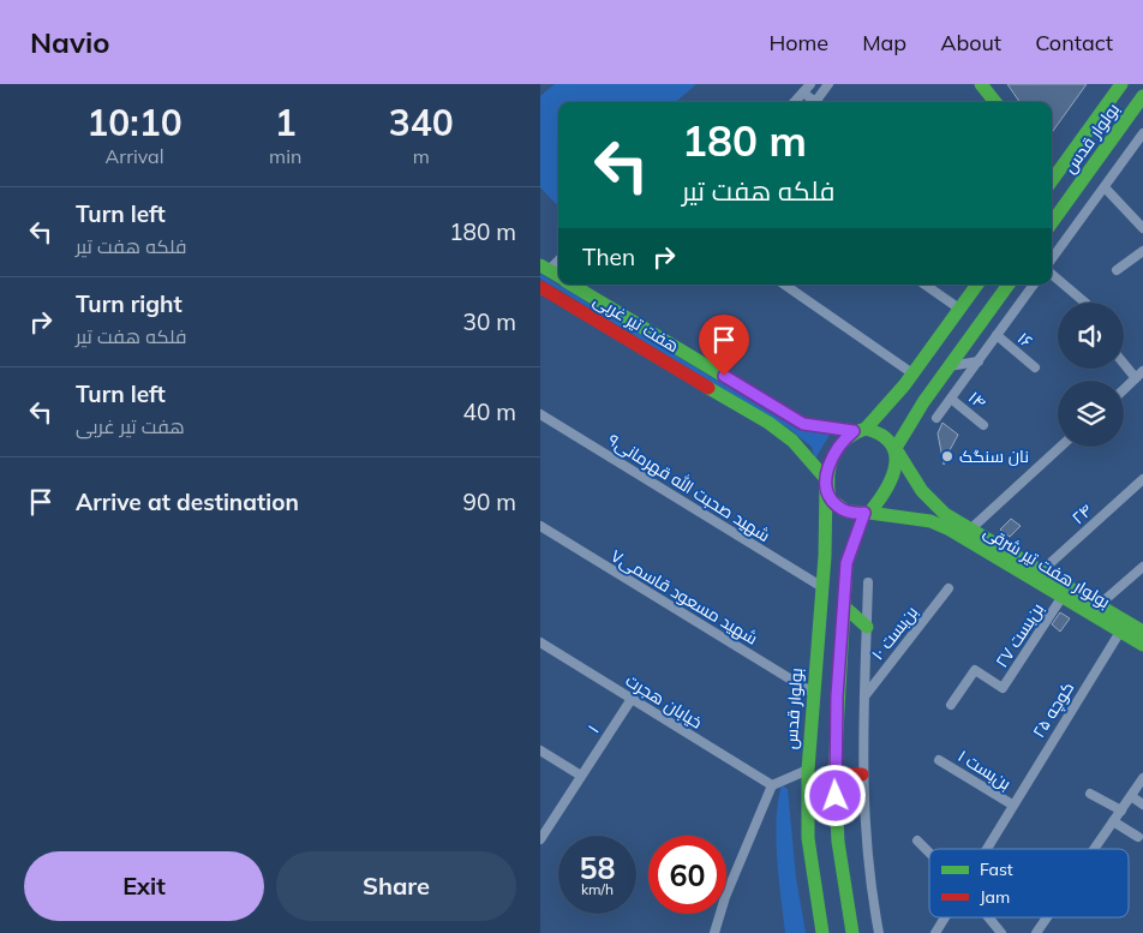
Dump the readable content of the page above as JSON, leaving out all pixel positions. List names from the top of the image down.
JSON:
{
  "streets": {
    "main road": ["بولوار قدس", "هفت تیر غربی", "بولوار هفت تیر شرقی"],
    "street": [
      "۱۶",
      "۱۴",
      "شهید صحبت الله قهرمانی۹",
      "۲۴",
      "شهید مسعود قاسمی۷",
      "بن‌بست ۱۰",
      "بن‌بست ۲۷",
      "خیابان هجرت",
      "کوچه ۲۵",
      "۱",
      "بن‌بست ۱"
    ]
  },
  "crossings": [
    ["بولوار قدس", "هفت تیر غربی"],
    ["بولوار قدس", "شهید صحبت الله قهرمانی۹"],
    ["بولوار قدس", "بولوار هفت تیر شرقی"],
    ["بولوار قدس", "شهید مسعود قاسمی۷"],
    ["هفت تیر غربی", "بولوار هفت تیر شرقی"],
    ["۲۴", "بولوار هفت تیر شرقی"],
    ["بولوار هفت تیر شرقی", "بن‌بست ۲۷"],
    ["بولوار هفت تیر شرقی", "کوچه ۲۵"],
    ["خیابان هجرت", "۱"],
    ["کوچه ۲۵", "بن‌بست ۱"]
  ],
  "places": ["نان سنگک"],
  "legend": ["Fast", "Jam"],
  "page": {
    "header": "Navio",
    "nav": [
      "Home",
      "Map",
      "About",
      "Contact"
    ],
    "eta": [
      "10:10",
      "Arrival",
      "1",
      "min",
      "340",
      "m"
    ],
    "turn": ["180 m", "فلکه هفت تیر"],
    "list": [
      {
        "name": "Turn left",
        "note": "فلکه هفت تیر",
        "value": "180 m"
      },
      {
        "name": "Turn right",
        "note": "فلکه هفت تیر",
        "value": "30 m"
      },
      {
        "name": "Turn left",
        "note": "هفت تیر غربی",
        "value": "40 m"
      },
      {
        "name": "Arrive at destination",
        "value": "90 m"
      }
    ],
    "then": "Then",
    "speed": "58 km/h",
    "limit": "60",
    "buttons": ["Exit", "Share"]
  }
}
